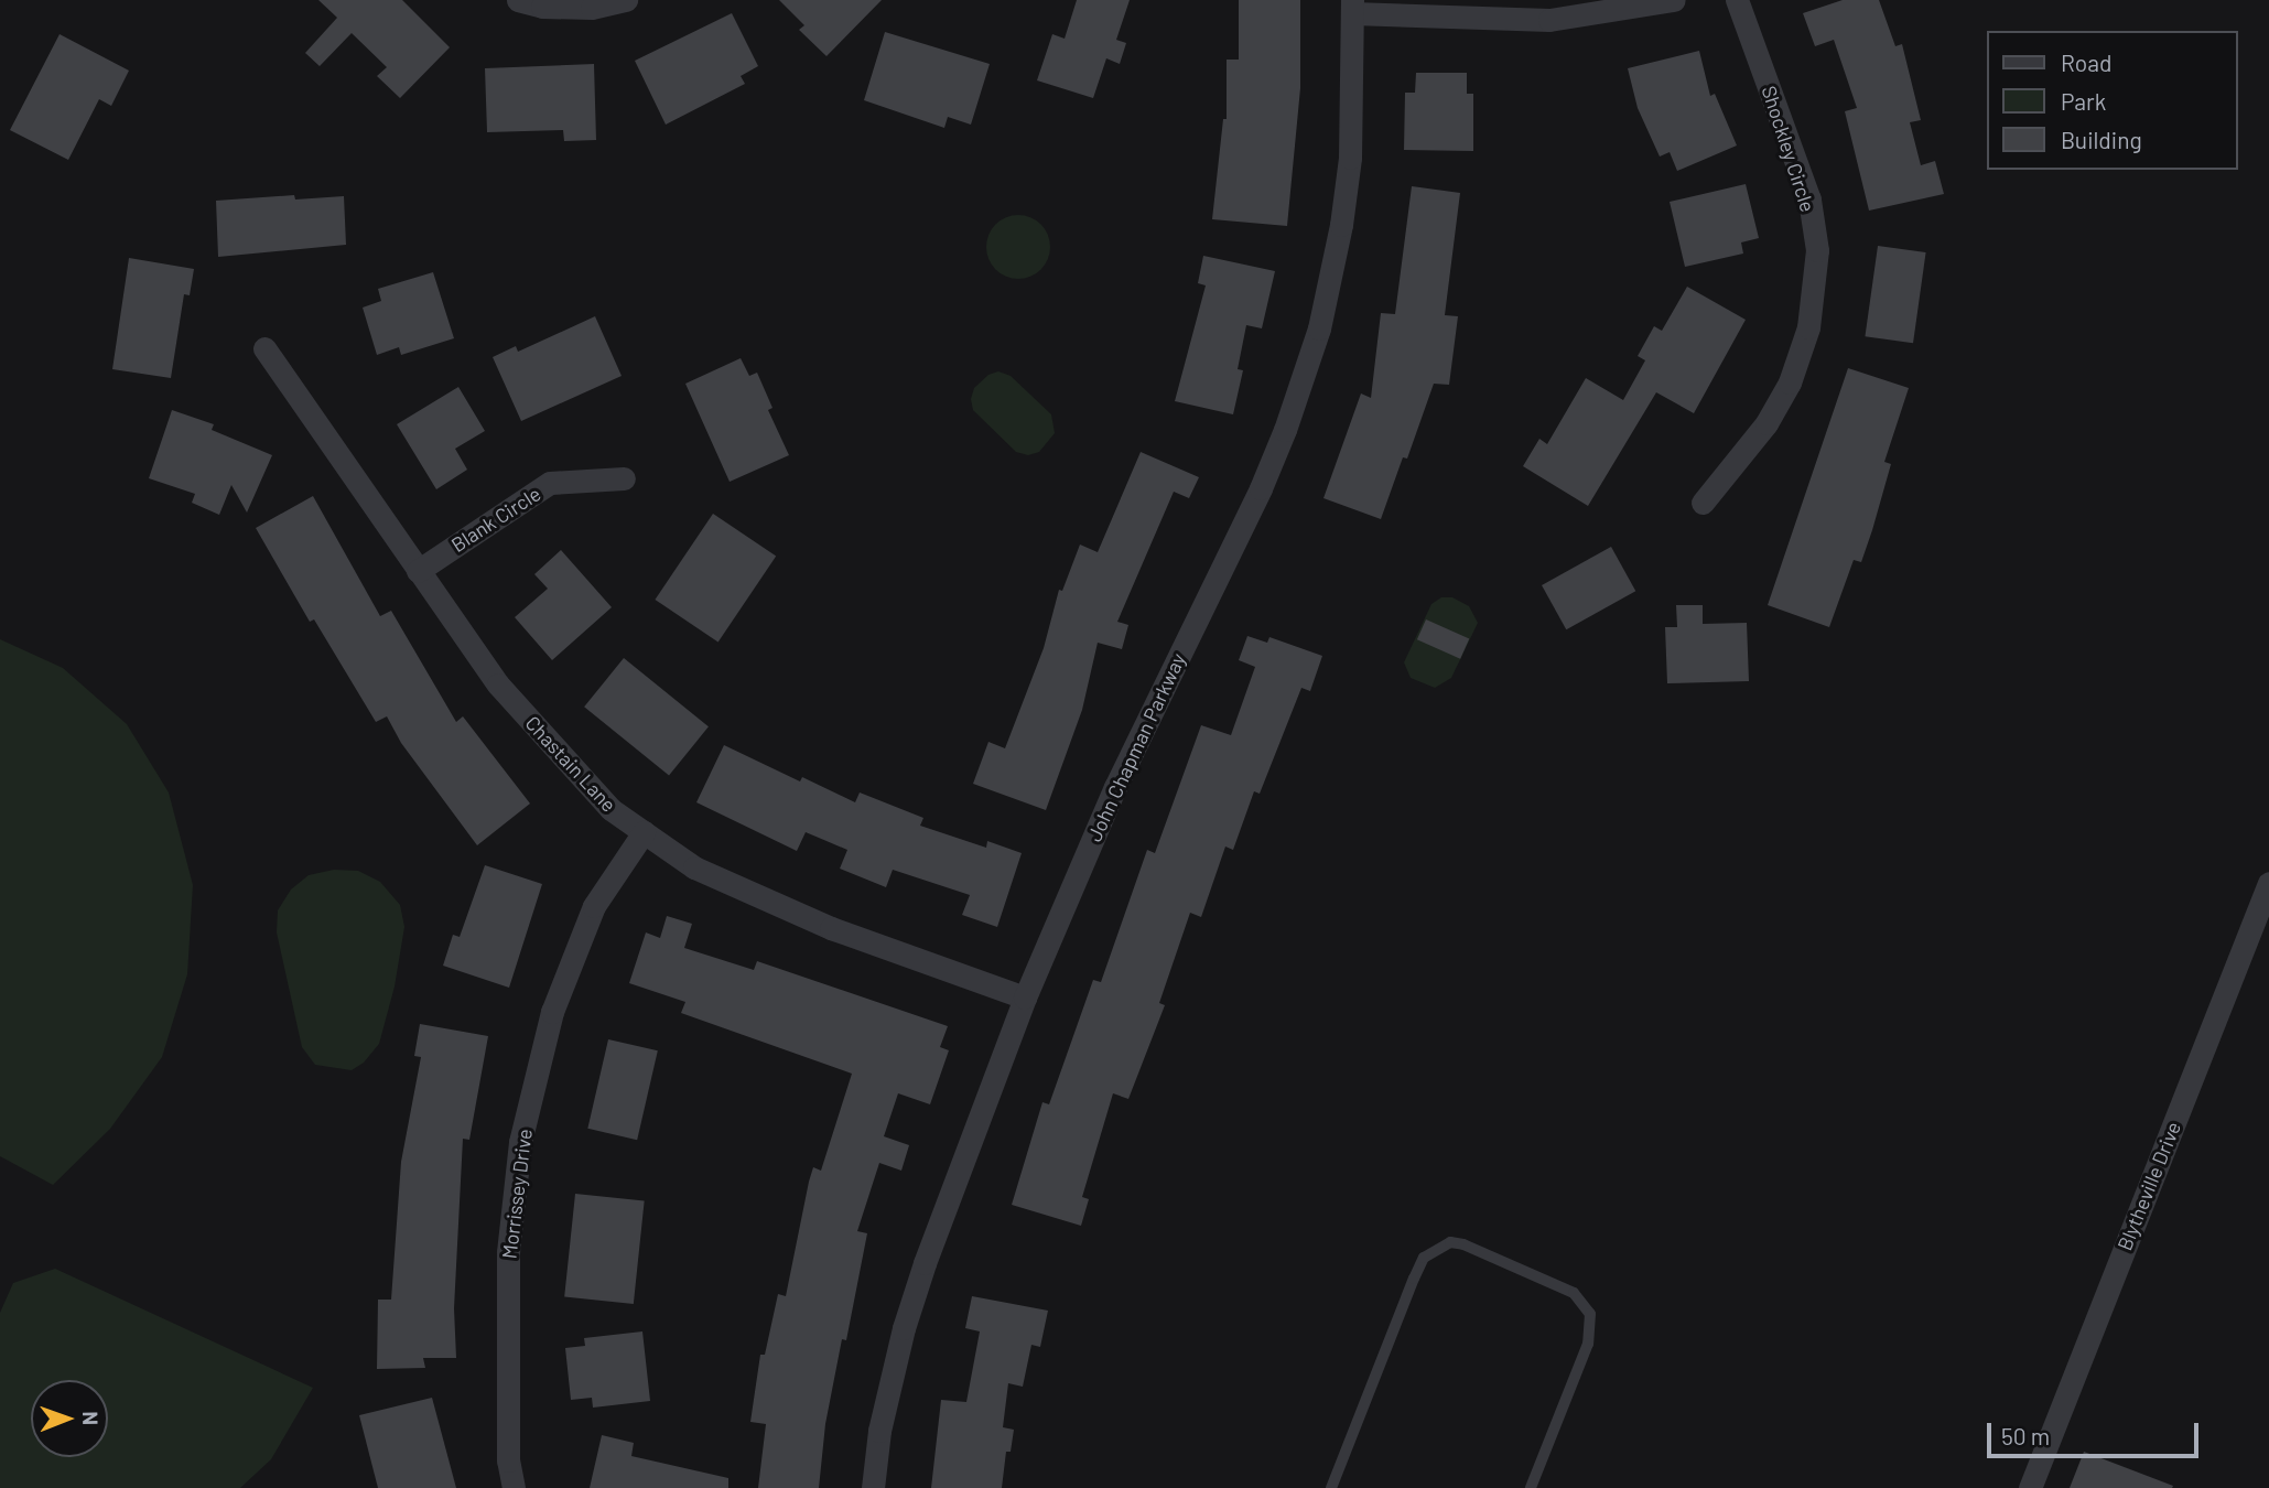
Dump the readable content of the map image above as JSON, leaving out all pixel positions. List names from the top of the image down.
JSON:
{
  "streets": {
    "street": [
      "Shockley Circle",
      "Blank Circle",
      "John Chapman Parkway",
      "Chastain Lane",
      "Blytheville Drive",
      "Morrissey Drive"
    ]
  },
  "crossings": [
    ["Blank Circle", "Chastain Lane"],
    ["John Chapman Parkway", "Chastain Lane"],
    ["Chastain Lane", "Morrissey Drive"]
  ],
  "legend": ["Road", "Park", "Building"],
  "scale_bar": "50 m",
  "north": "right"
}
